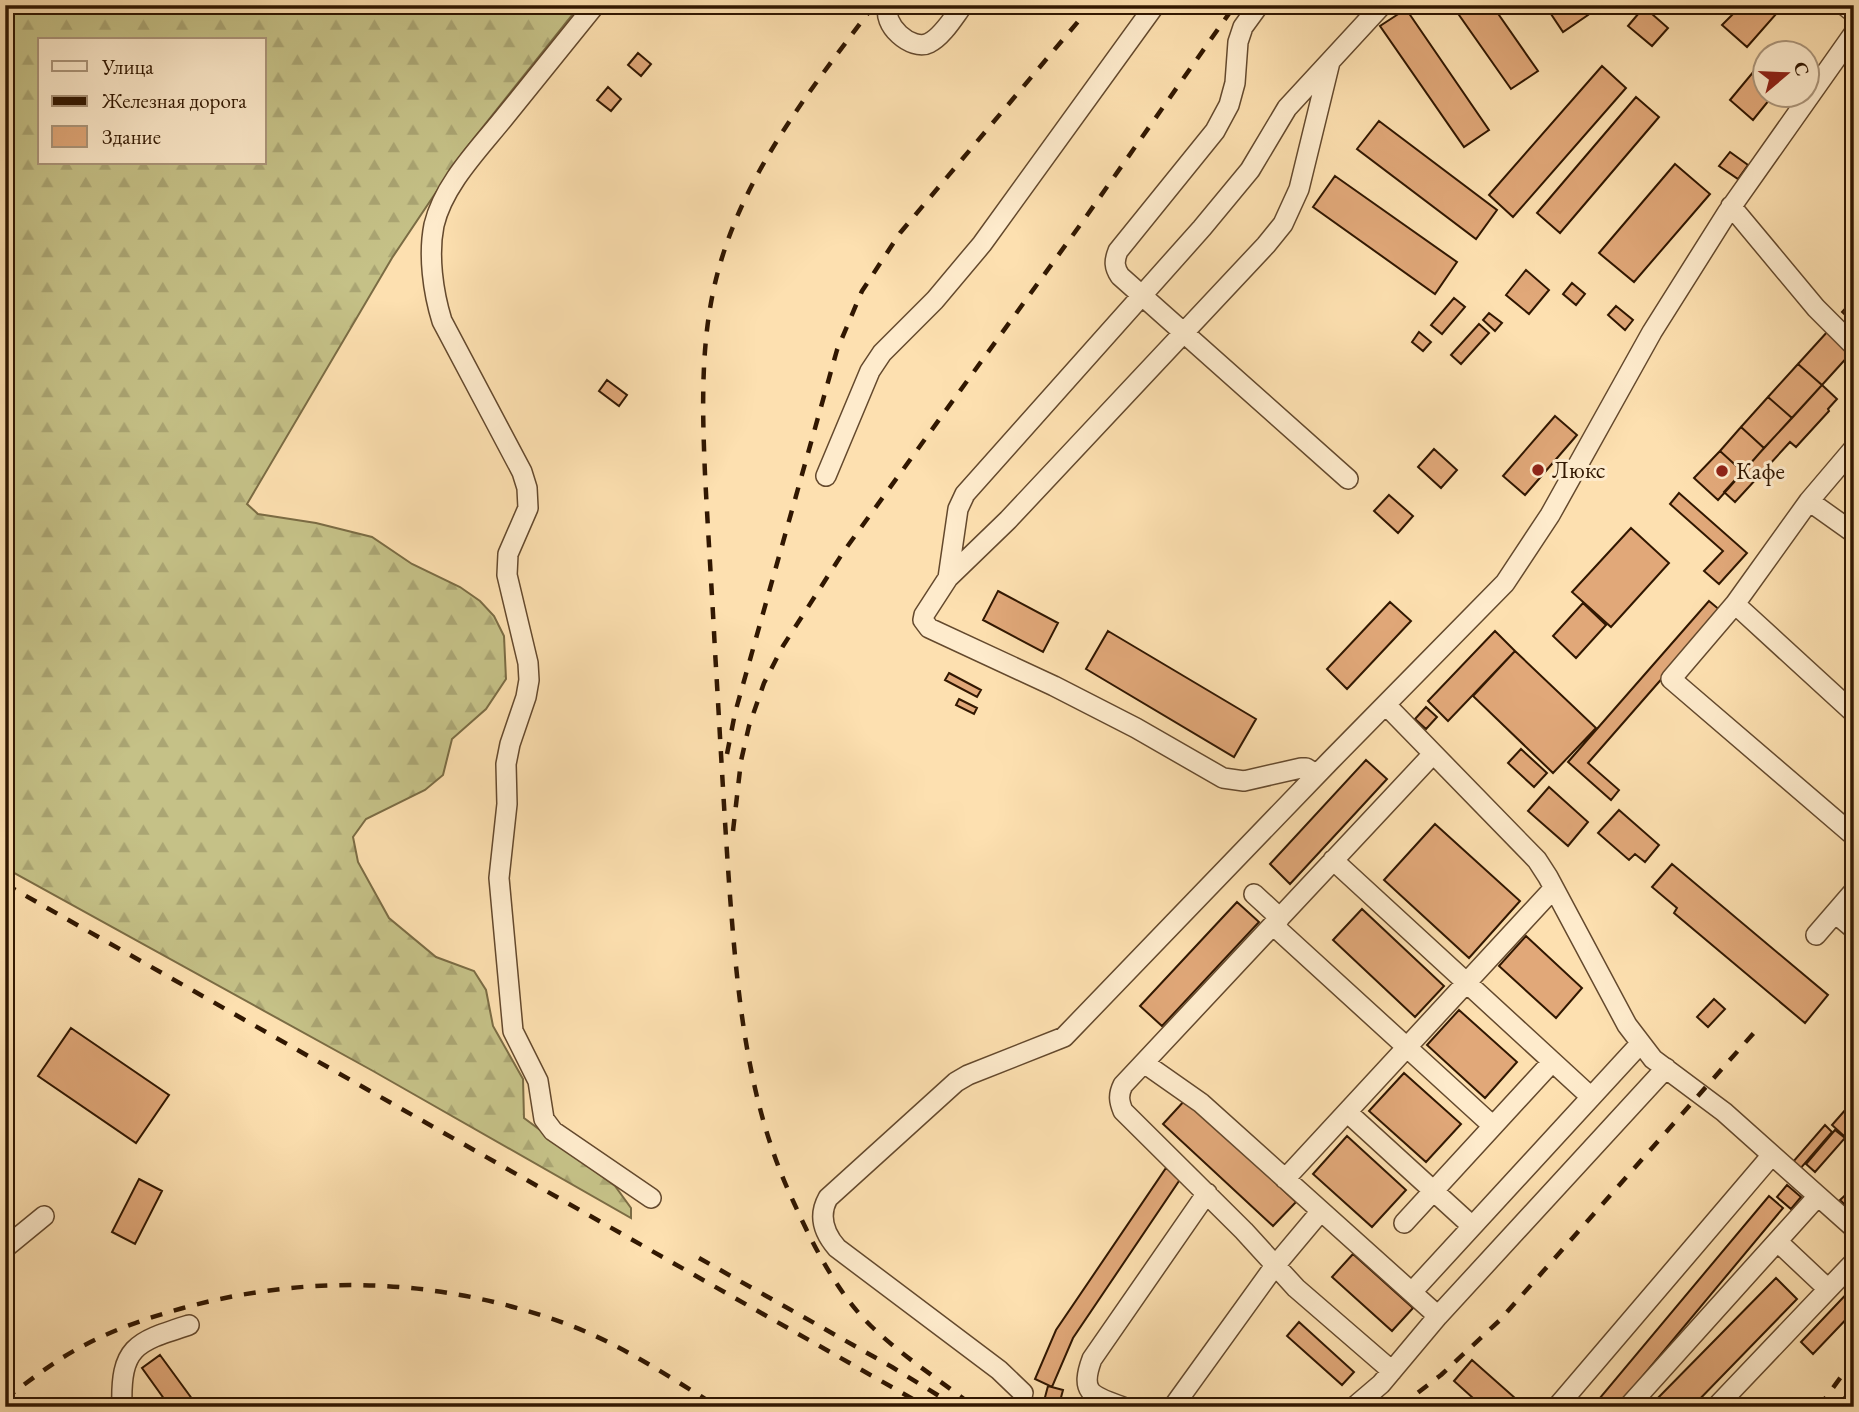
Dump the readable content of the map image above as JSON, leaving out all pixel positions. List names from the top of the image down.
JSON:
{
  "places": ["Люкс", "Кафе"],
  "legend": ["Улица", "Железная дорога", "Здание"],
  "north": "right"
}
